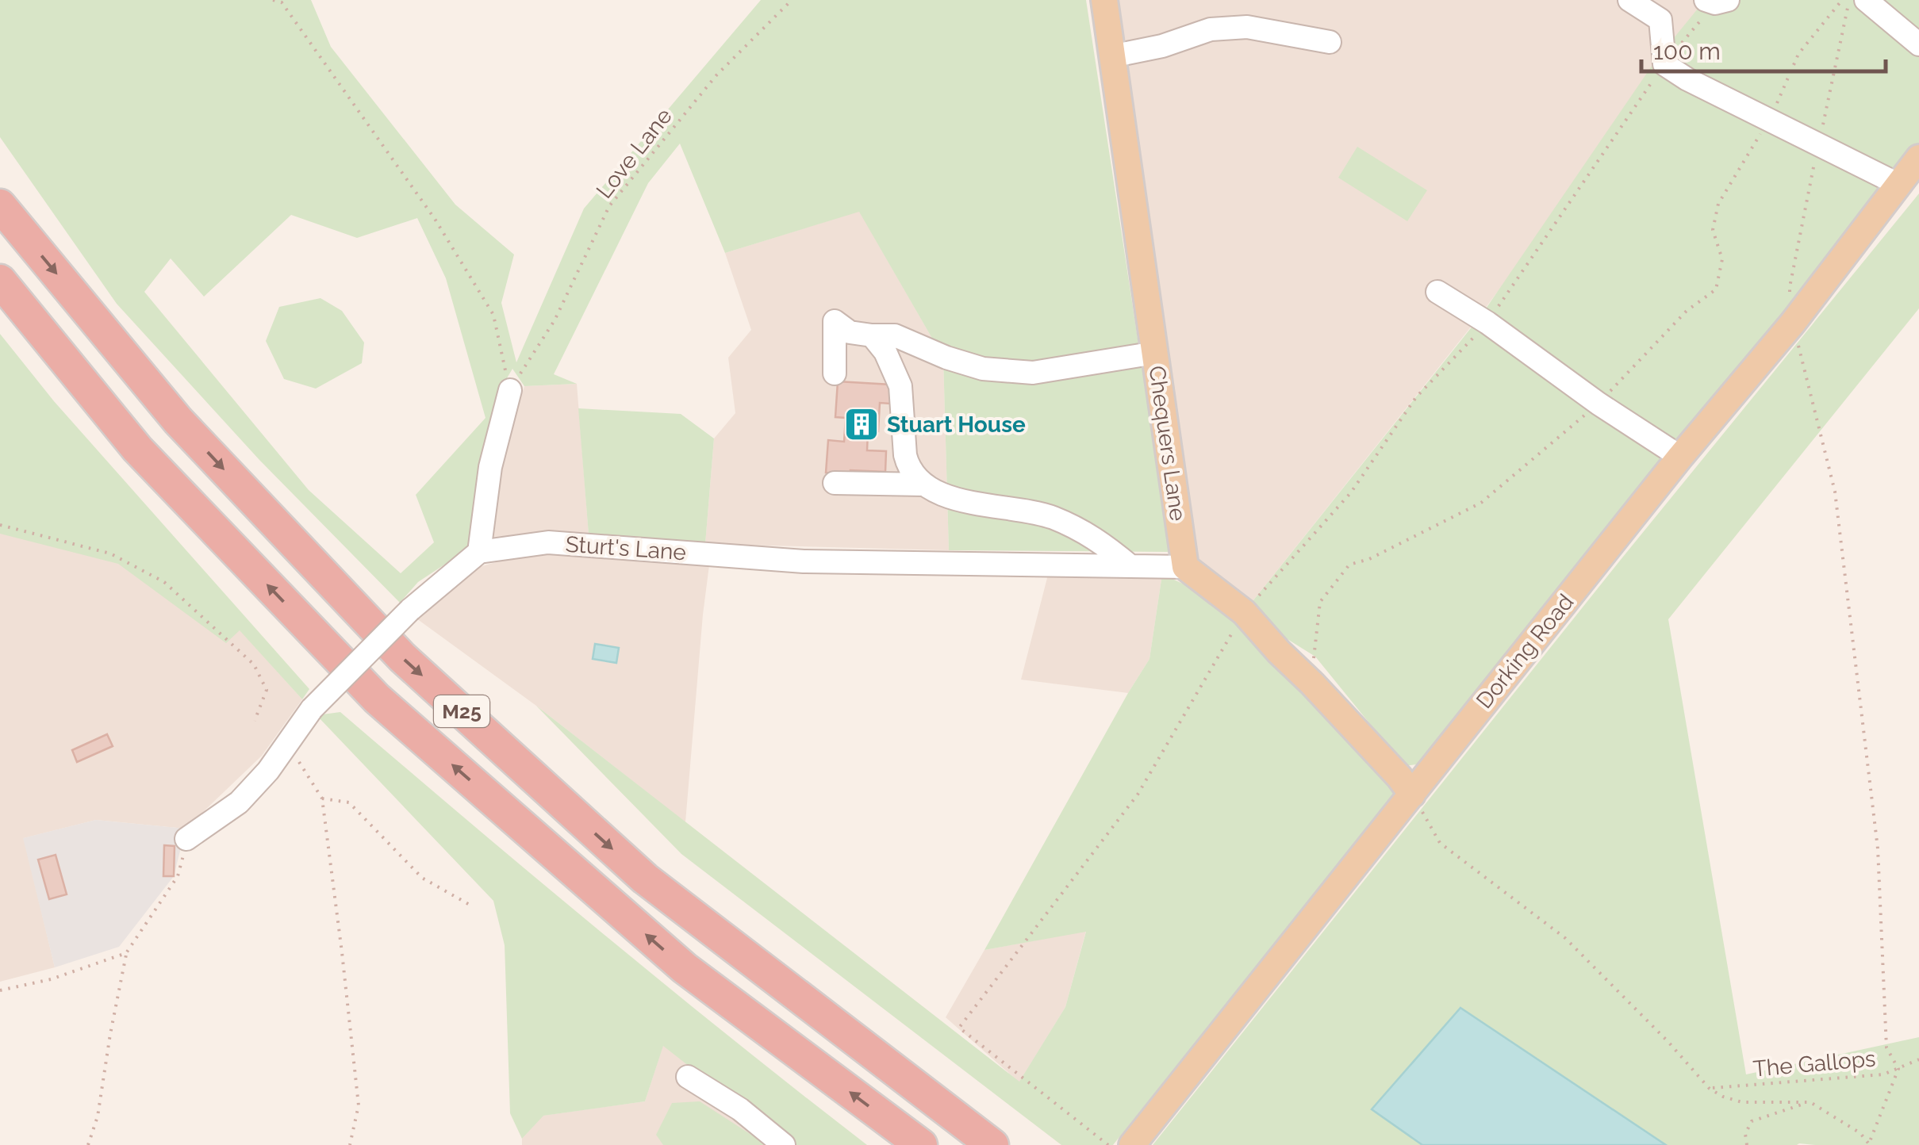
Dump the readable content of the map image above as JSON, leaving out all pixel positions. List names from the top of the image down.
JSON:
{
  "streets": {
    "highway": ["M25"],
    "main road": ["Chequers Lane", "Dorking Road"],
    "street": ["Sturt's Lane"],
    "path": ["Love Lane", "The Gallops"]
  },
  "crossings": [
    ["Chequers Lane", "Sturt's Lane"]
  ],
  "places": {
    "building": ["Stuart House"]
  },
  "scale_bar": "100 m"
}
